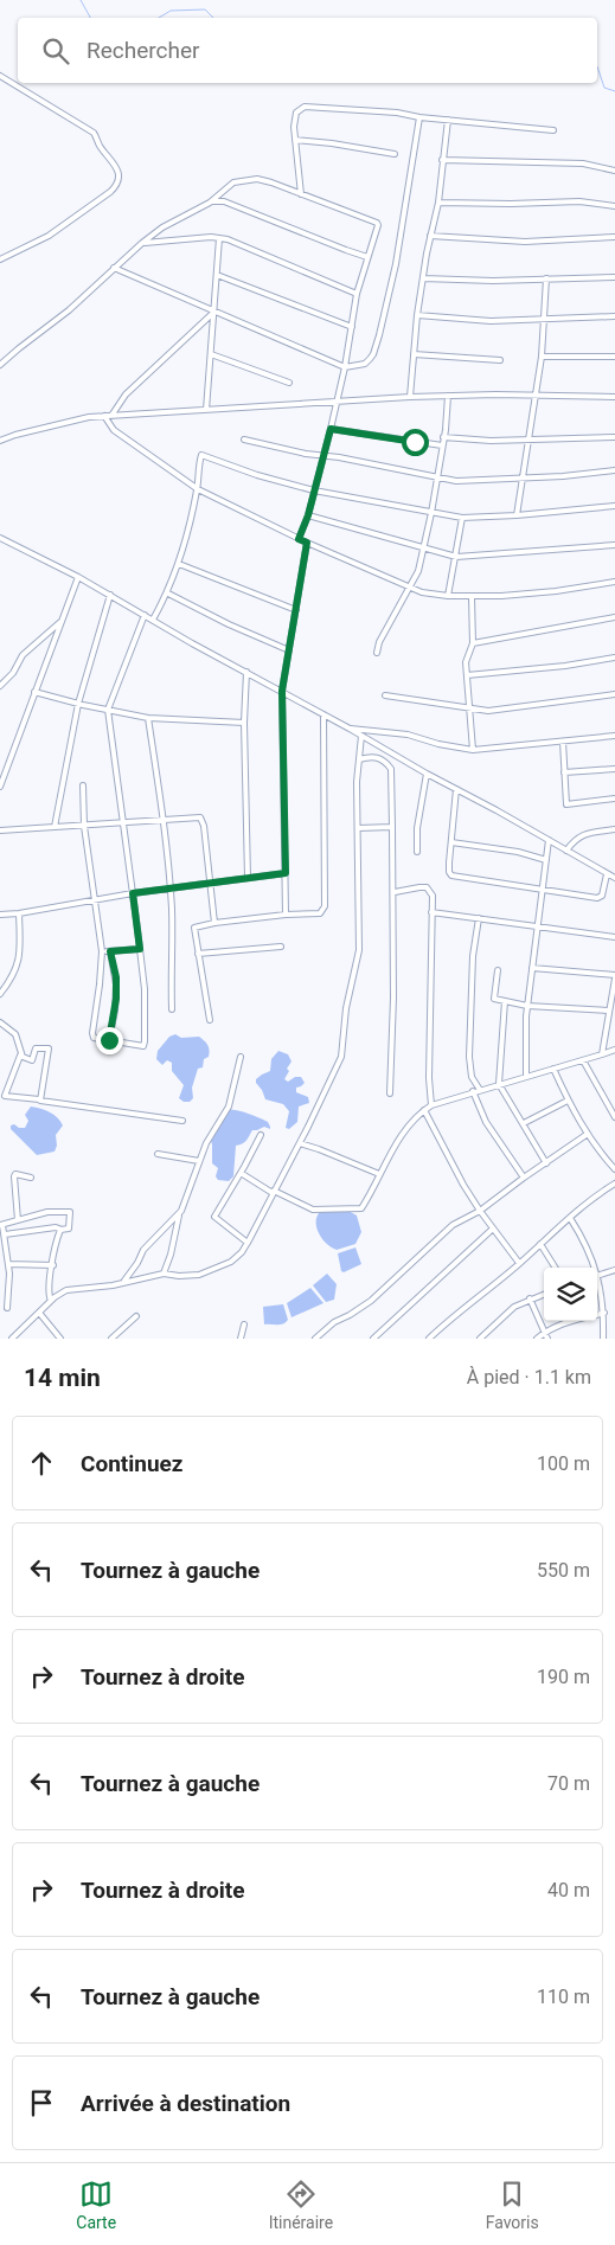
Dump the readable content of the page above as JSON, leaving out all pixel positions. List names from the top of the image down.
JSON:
{
  "page": {
    "search": "Rechercher",
    "heading": ["14 min", "À pied · 1.1 km"],
    "list": [
      ["Continuez", "100 m"],
      ["Tournez à gauche", "550 m"],
      ["Tournez à droite", "190 m"],
      ["Tournez à gauche", "70 m"],
      ["Tournez à droite", "40 m"],
      ["Tournez à gauche", "110 m"],
      "Arrivée à destination"
    ],
    "nav": ["Carte", "Itinéraire", "Favoris"]
  }
}
